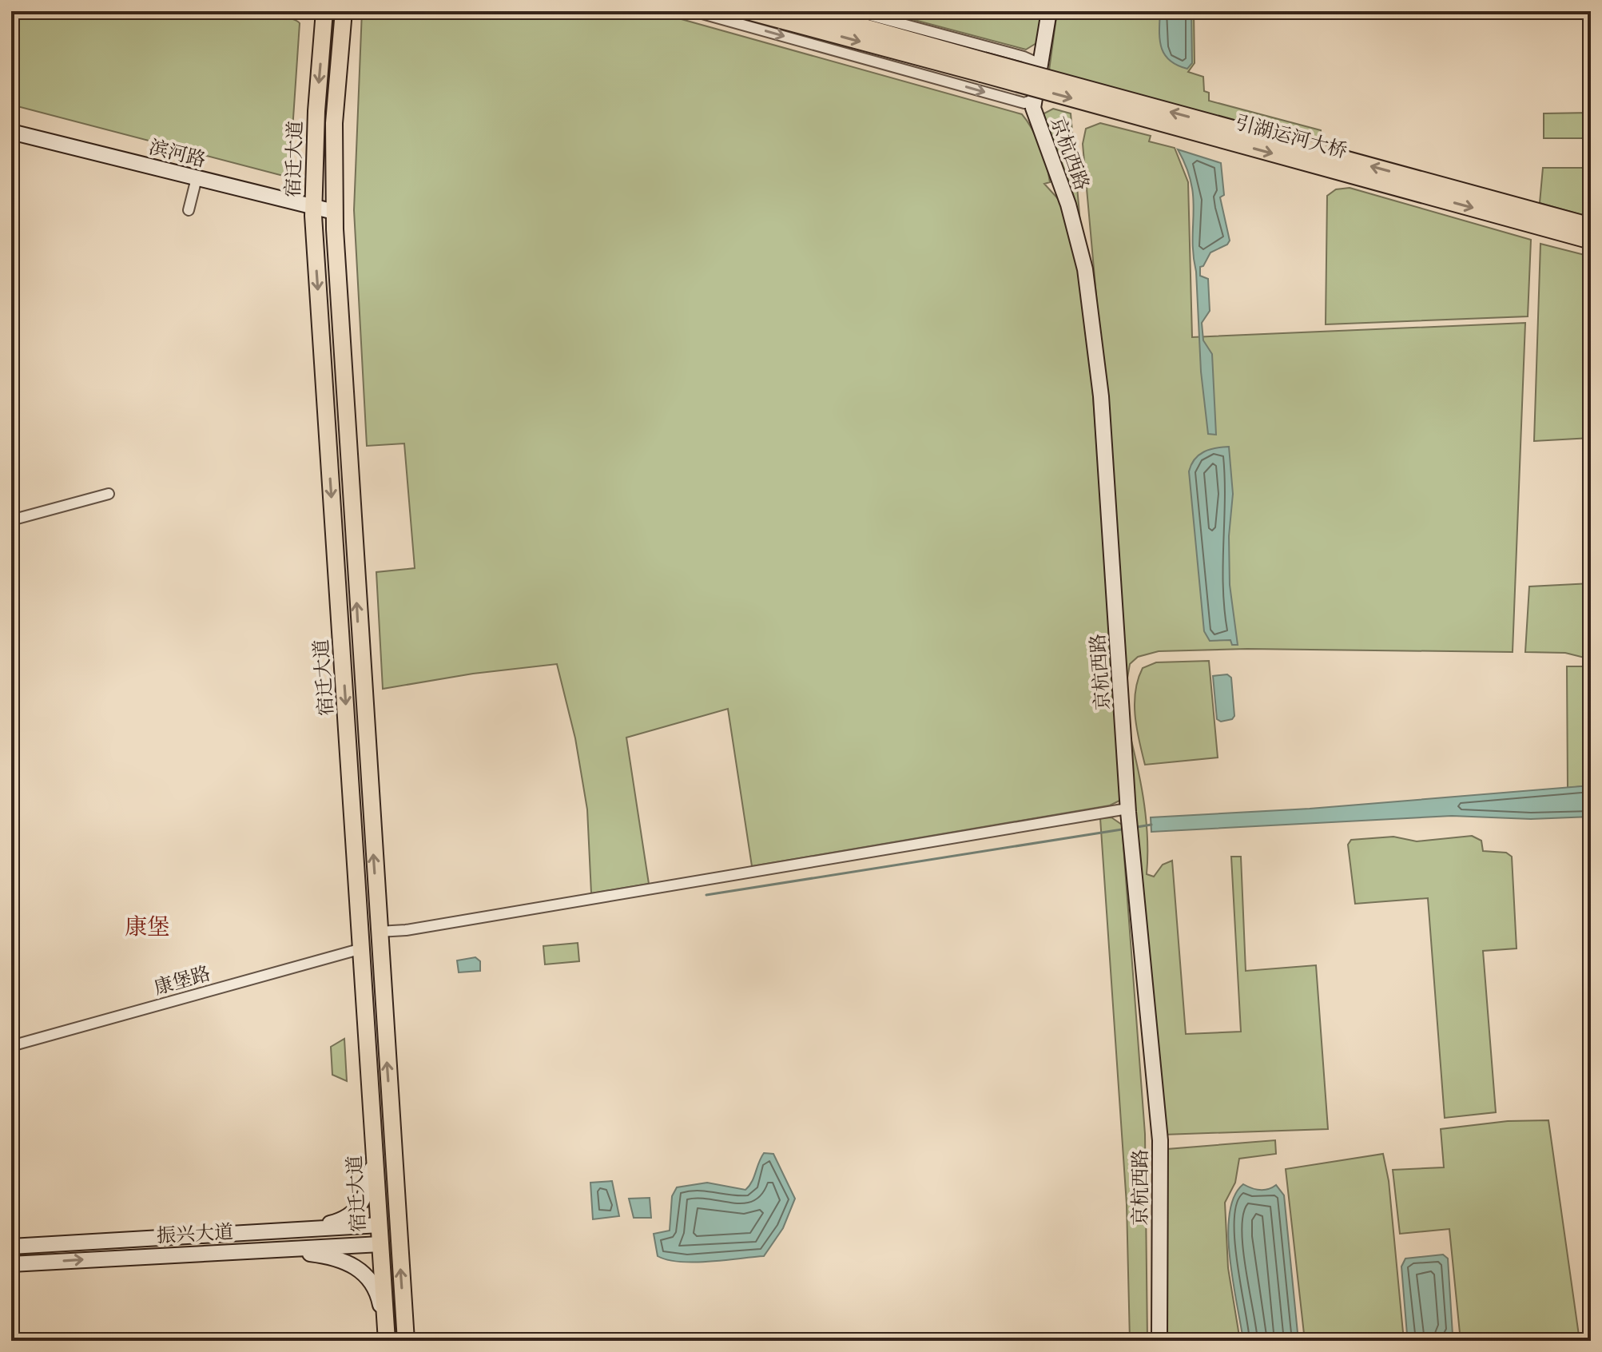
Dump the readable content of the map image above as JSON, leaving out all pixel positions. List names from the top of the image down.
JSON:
{
  "streets": {
    "main road": [
      "引湖运河大桥",
      "滨河路",
      "京杭西路",
      "宿迁大道",
      "振兴大道"
    ],
    "street": ["康堡路"]
  },
  "crossings": [
    ["滨河路", "宿迁大道"],
    ["宿迁大道", "康堡路"],
    ["宿迁大道", "振兴大道"]
  ],
  "districts": ["康堡"]
}
